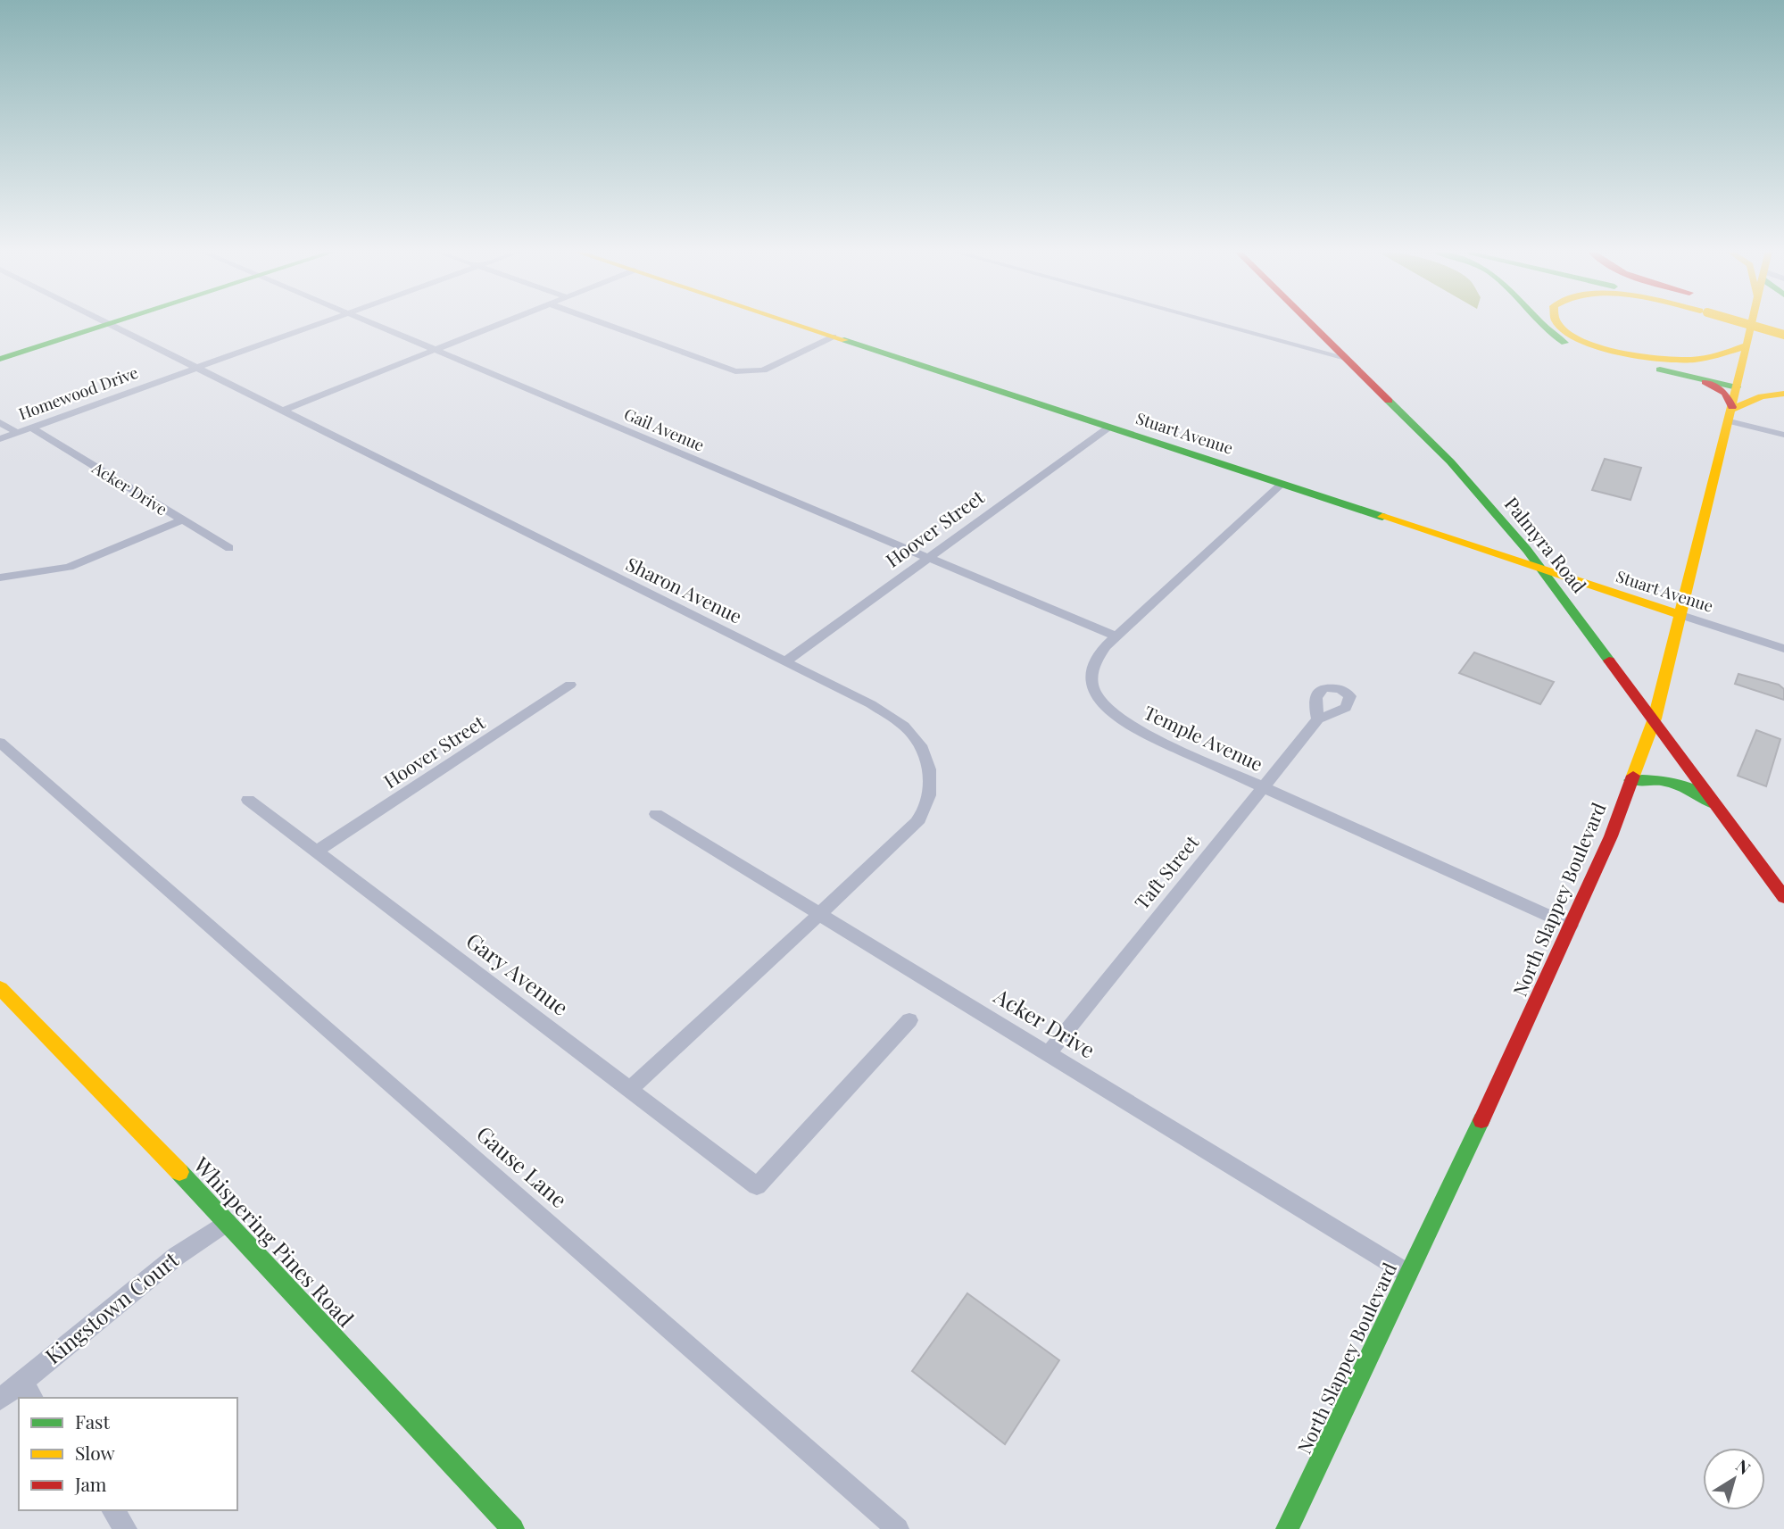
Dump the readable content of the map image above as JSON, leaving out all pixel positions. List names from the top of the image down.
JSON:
{
  "streets": {
    "main road": [
      "Stuart Avenue",
      "Palmyra Road",
      "North Slappey Boulevard",
      "Whispering Pines Road"
    ],
    "street": [
      "Homewood Drive",
      "Gail Avenue",
      "Acker Drive",
      "Hoover Street",
      "Sharon Avenue",
      "Temple Avenue",
      "Taft Street",
      "Gary Avenue",
      "Gause Lane",
      "Kingstown Court"
    ]
  },
  "crossings": [
    ["Homewood Drive", "Acker Drive"],
    ["Homewood Drive", "Sharon Avenue"],
    ["Gail Avenue", "Hoover Street"],
    ["Gail Avenue", "Temple Avenue"],
    ["Stuart Avenue", "Hoover Street"],
    ["Stuart Avenue", "Palmyra Road"],
    ["Stuart Avenue", "Temple Avenue"],
    ["Stuart Avenue", "North Slappey Boulevard"],
    ["Acker Drive", "Sharon Avenue"],
    ["Acker Drive", "Taft Street"],
    ["Acker Drive", "North Slappey Boulevard"],
    ["Hoover Street", "Sharon Avenue"],
    ["Hoover Street", "Gary Avenue"],
    ["Palmyra Road", "North Slappey Boulevard"],
    ["Sharon Avenue", "Gary Avenue"],
    ["Temple Avenue", "Taft Street"],
    ["Temple Avenue", "North Slappey Boulevard"],
    ["Whispering Pines Road", "Kingstown Court"]
  ],
  "legend": ["Fast", "Slow", "Jam"],
  "north": "top right"
}
